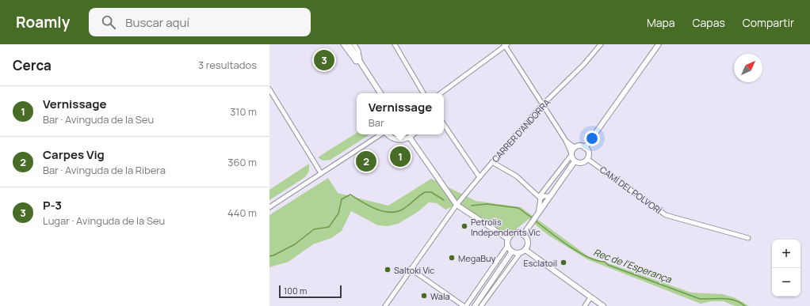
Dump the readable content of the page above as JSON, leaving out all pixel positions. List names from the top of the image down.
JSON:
{
  "streets": {
    "street": ["CARRER D'ANDORRA", "CAMÍ DEL POLVORÍ"]
  },
  "water": ["Rec de l'Esperança"],
  "places": [
    "Petrolis Independents Vic",
    "MegaBuy",
    "Esclatoil",
    "Saltoki Vic",
    "Wala"
  ],
  "scale_bar": "100 m",
  "north": "top right",
  "page": {
    "header": "Roamly",
    "search": "Buscar aquí",
    "nav": ["Mapa", "Capas", "Compartir"],
    "heading": ["Cerca", "3 resultados"],
    "pins": ["3", "1", "2"],
    "list": [
      {
        "mark": "1",
        "name": "Vernissage",
        "note": "Bar · Avinguda de la Seu",
        "value": "310 m"
      },
      {
        "mark": "2",
        "name": "Carpes Vig",
        "note": "Bar · Avinguda de la Ribera",
        "value": "360 m"
      },
      {
        "mark": "3",
        "name": "P-3",
        "note": "Lugar · Avinguda de la Seu",
        "value": "440 m"
      }
    ],
    "popup": ["Vernissage", "Bar"],
    "map_buttons": ["+", "−"],
    "scale": "100 m"
  }
}
